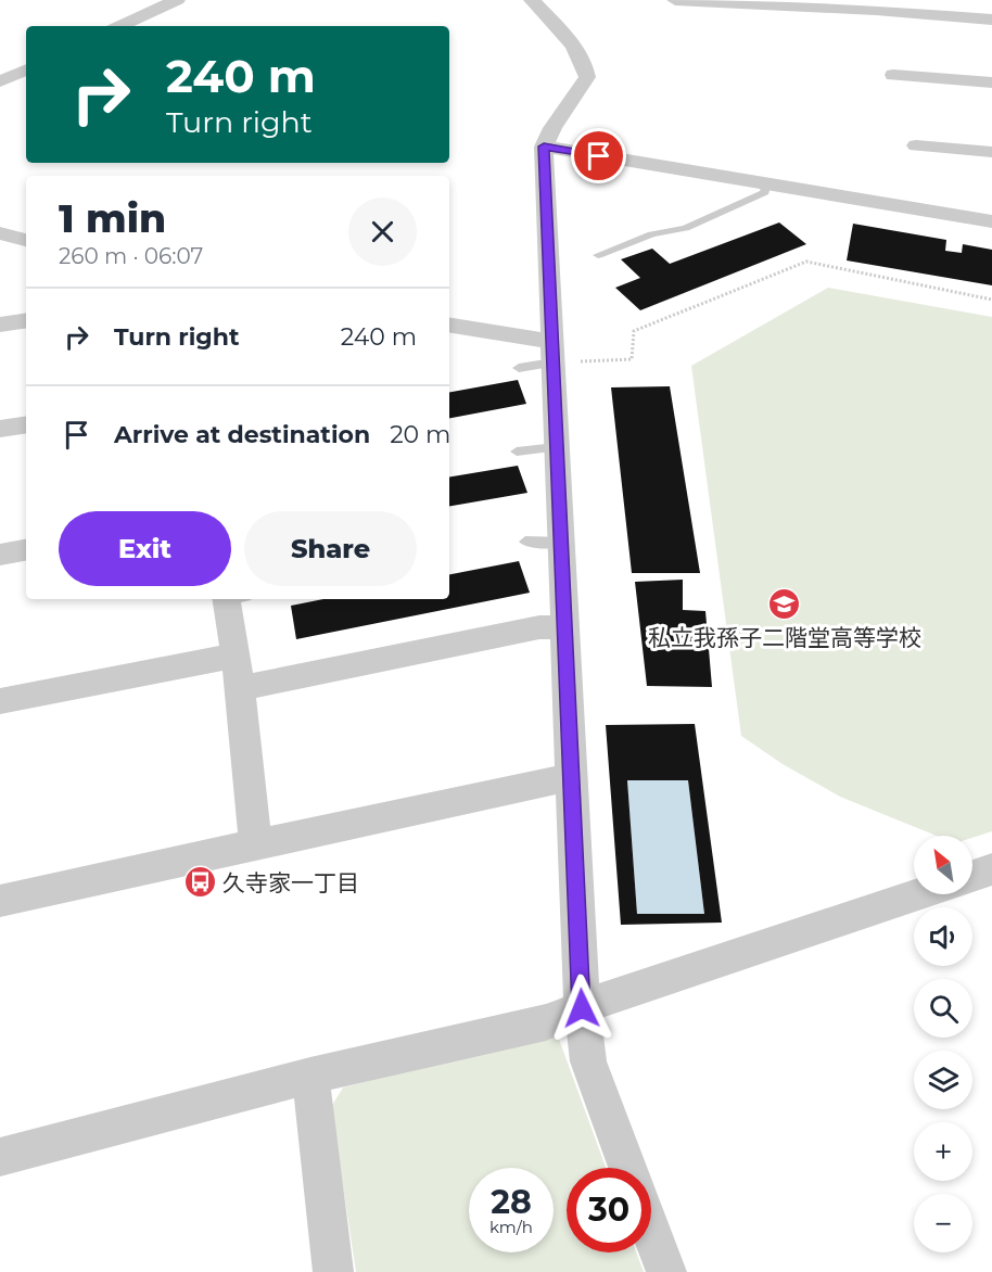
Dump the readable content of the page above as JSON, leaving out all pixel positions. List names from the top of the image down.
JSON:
{
  "places": {
    "school or university": ["私立我孫子二階堂高等学校"],
    "bus stop": ["久寺家一丁目"]
  },
  "north": "top left",
  "page": {
    "turn": ["240 m", "Turn right"],
    "heading": ["1 min", "260 m · 06:07"],
    "list": [
      {
        "name": "Turn right",
        "value": "240 m"
      },
      {
        "name": "Arrive at destination",
        "value": "20 m"
      }
    ],
    "buttons": ["Exit", "Share"],
    "map_buttons": ["+", "−"],
    "speed": "28 km/h",
    "limit": "30"
  }
}
